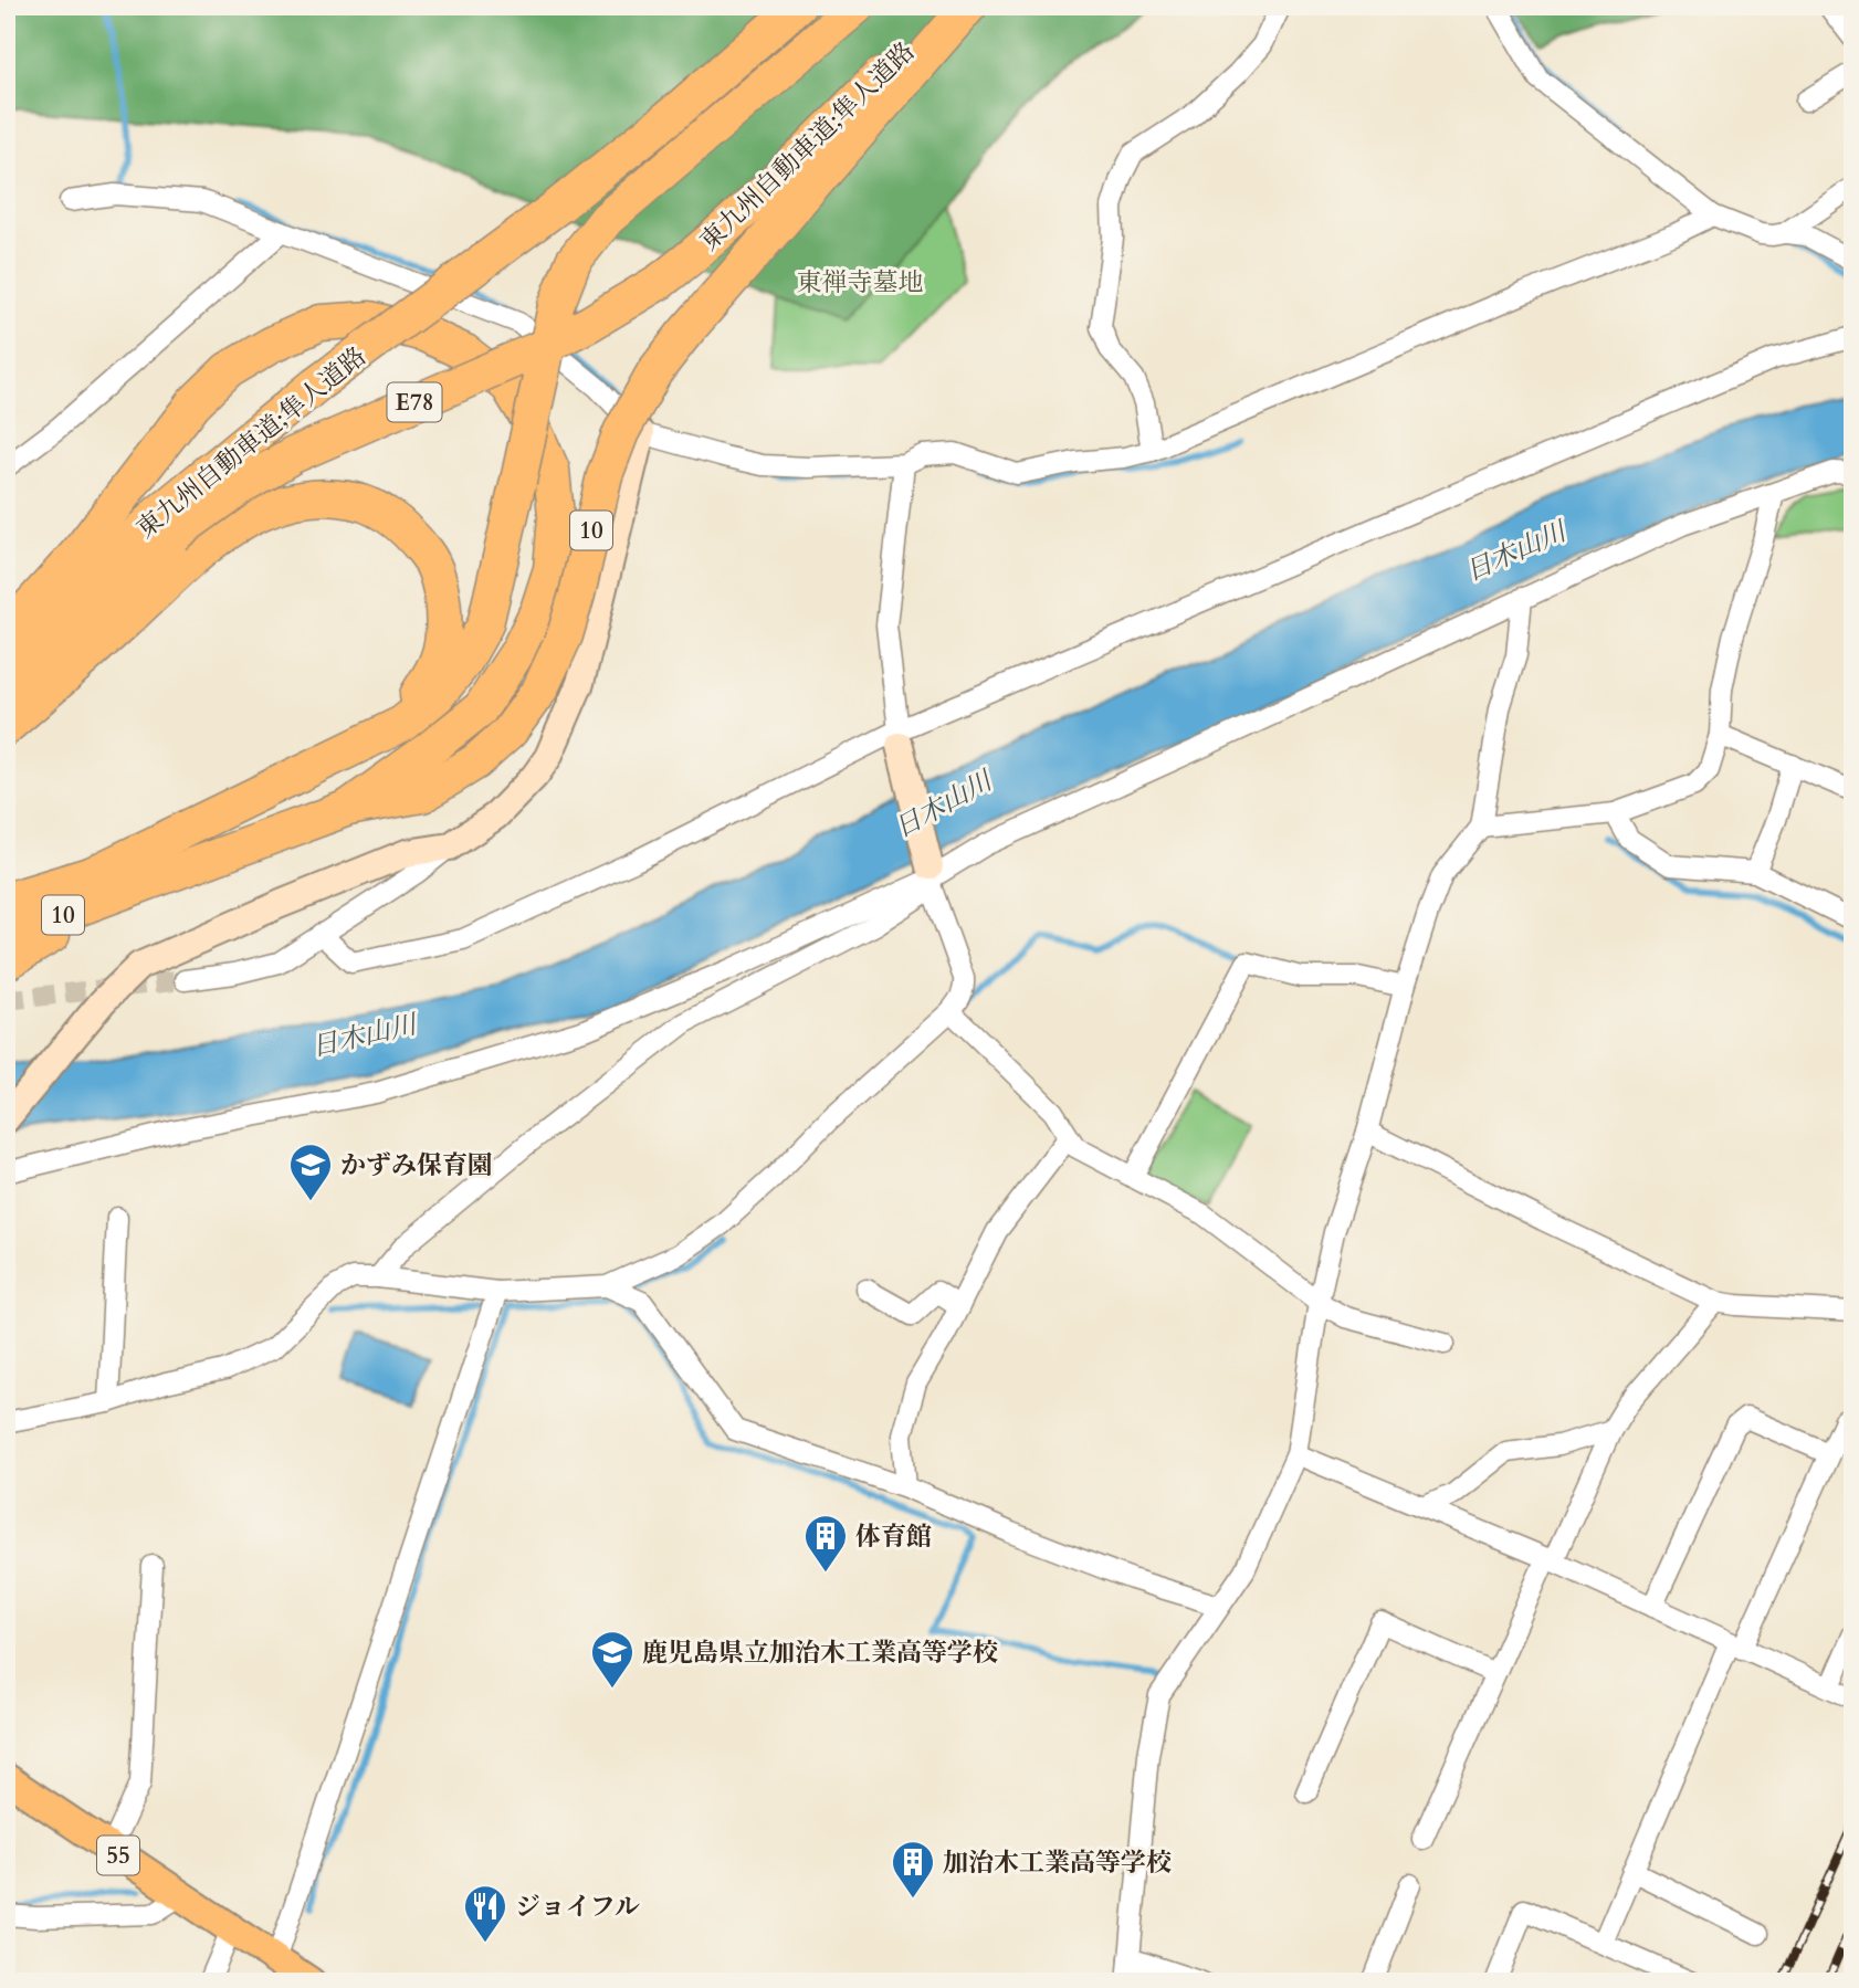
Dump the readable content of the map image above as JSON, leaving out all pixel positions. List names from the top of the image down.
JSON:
{
  "streets": {
    "highway": ["東九州自動車道;隼人道路", "E78", "10"],
    "main road": ["55"]
  },
  "water": ["日木山川"],
  "parks": ["東禅寺墓地"],
  "places": {
    "school or university": ["かずみ保育園", "鹿児島県立加治木工業高等学校"],
    "building": ["体育館", "加治木工業高等学校"],
    "restaurant": ["ジョイフル"]
  }
}
